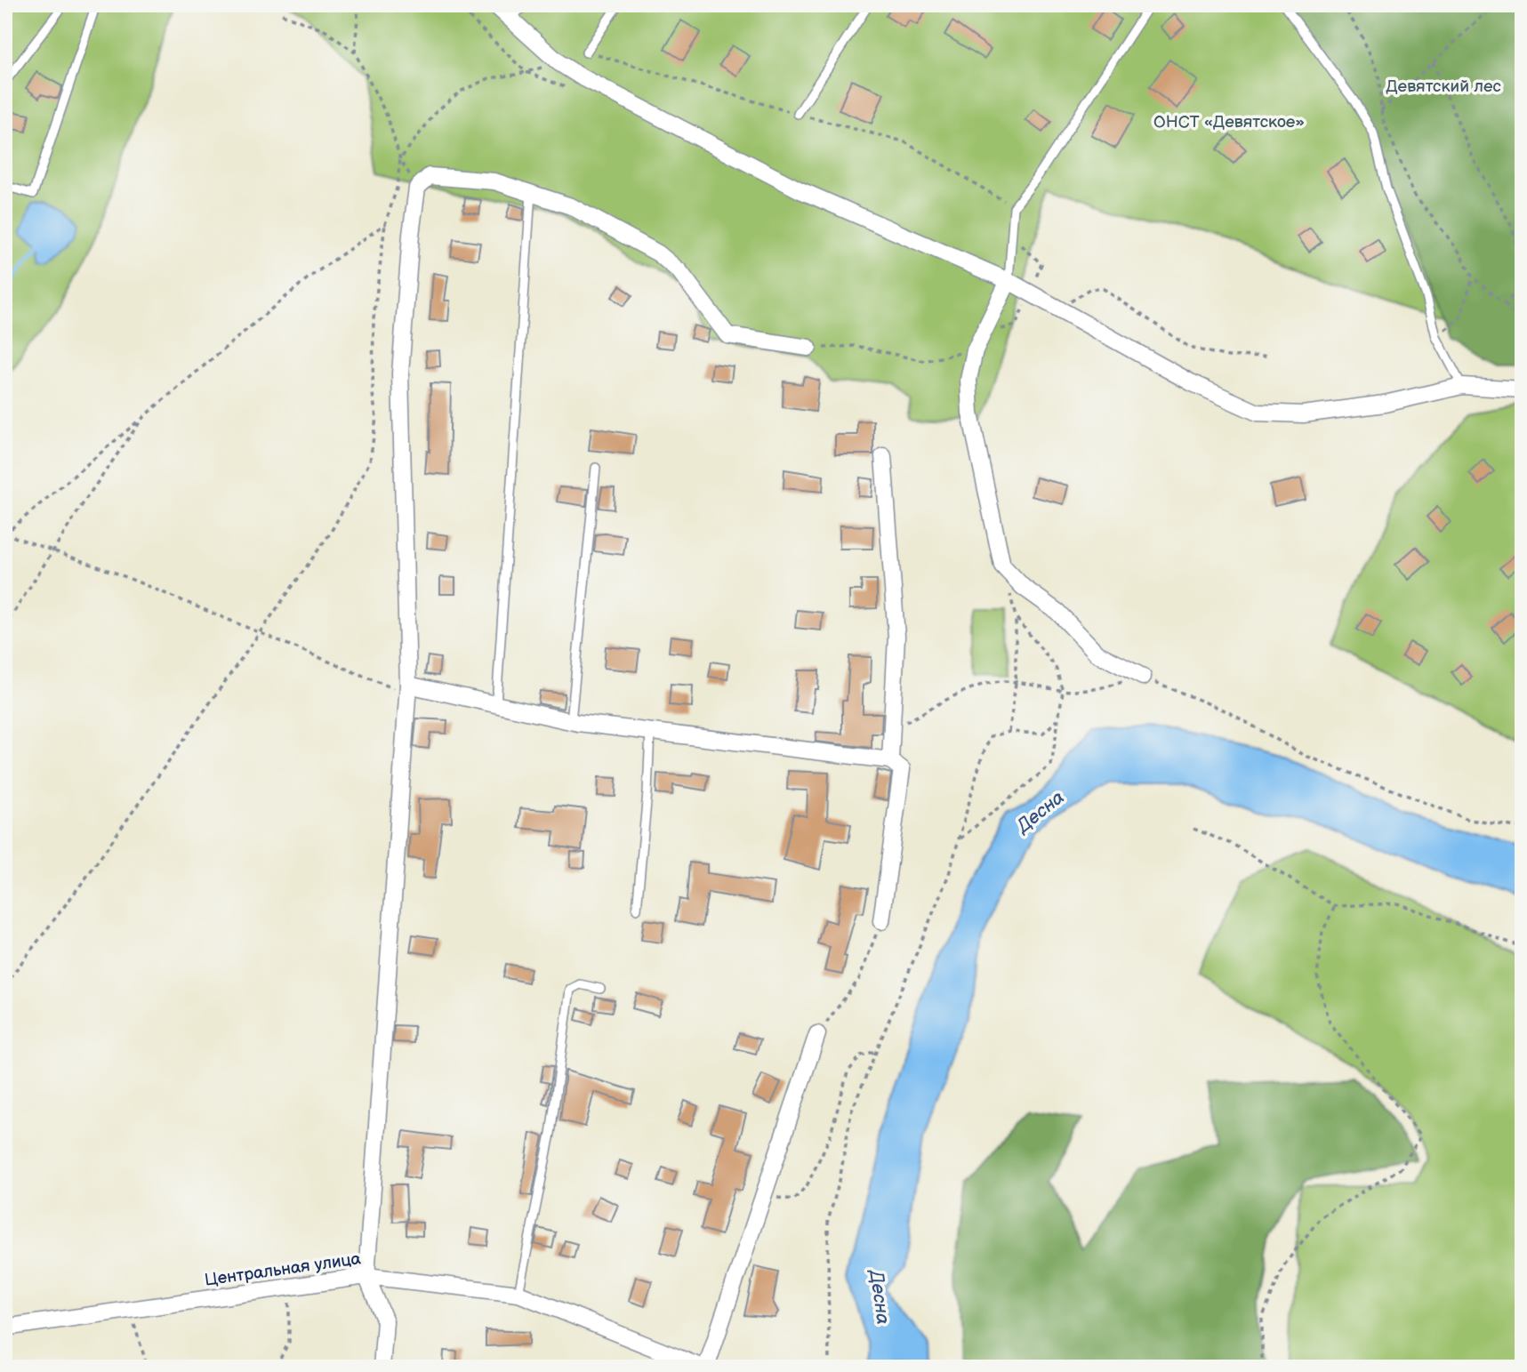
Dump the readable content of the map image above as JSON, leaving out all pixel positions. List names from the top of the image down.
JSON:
{
  "streets": {
    "street": ["Центральная улица"]
  },
  "water": ["Десна"],
  "parks": ["Девятский лес", "ОНСТ «Девятское»"]
}
